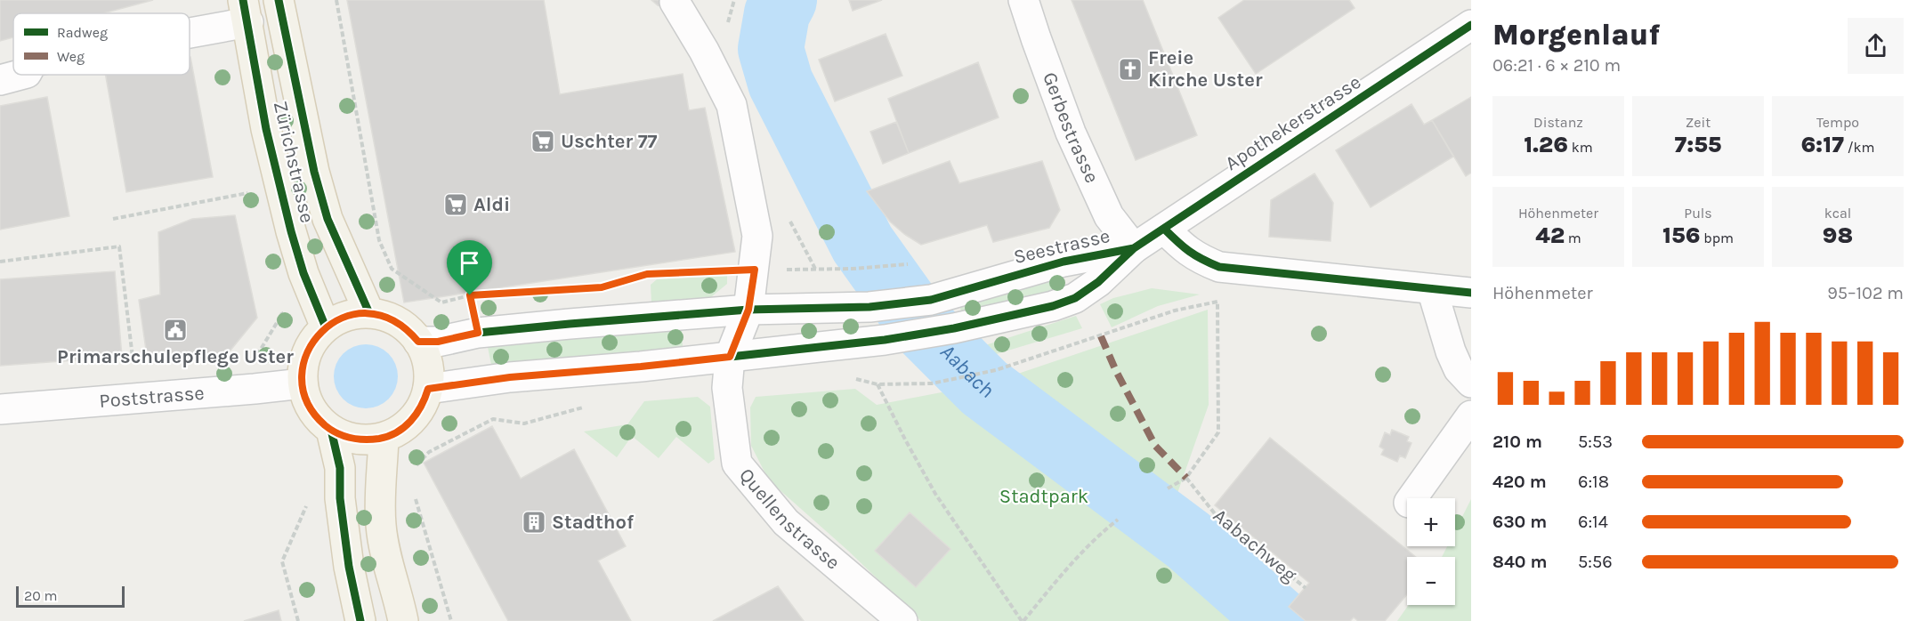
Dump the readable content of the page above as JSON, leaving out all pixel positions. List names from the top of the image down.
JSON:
{
  "streets": {
    "main road": ["Zürichstrasse"],
    "street": [
      "Apothekerstrasse",
      "Gerbestrasse",
      "Seestrasse",
      "Poststrasse",
      "Quellenstrasse"
    ],
    "path": ["Aabachweg"]
  },
  "crossings": [
    ["Apothekerstrasse", "Gerbestrasse"],
    ["Apothekerstrasse", "Seestrasse"],
    ["Gerbestrasse", "Seestrasse"],
    ["Zürichstrasse", "Seestrasse"],
    ["Zürichstrasse", "Poststrasse"],
    ["Seestrasse", "Poststrasse"],
    ["Seestrasse", "Quellenstrasse"]
  ],
  "water": ["Aabach"],
  "parks": ["Stadtpark"],
  "places": {
    "church": ["Freie Kirche Uster"],
    "supermarket": ["Uschter 77", "Aldi"],
    "public building": ["Primarschulepflege Uster"],
    "building": ["Stadthof"]
  },
  "legend": ["Radweg", "Weg"],
  "scale_bar": "20 m",
  "page": {
    "heading": ["Morgenlauf", "06:21 · 6 × 210 m"],
    "stats": [
      ["Distanz", "1.26 km"],
      ["Zeit", "7:55"],
      ["Tempo", "6:17 /km"],
      ["Höhenmeter", "42 m"],
      ["Puls", "156 bpm"],
      ["kcal", "98"]
    ],
    "chart": ["Höhenmeter", "95–102 m"],
    "list": [
      {
        "name": "210 m",
        "note": "5:53"
      },
      {
        "name": "420 m",
        "note": "6:18"
      },
      {
        "name": "630 m",
        "note": "6:14"
      },
      {
        "name": "840 m",
        "note": "5:56"
      }
    ],
    "map_buttons": ["+", "−"],
    "scale": "20 m"
  }
}
